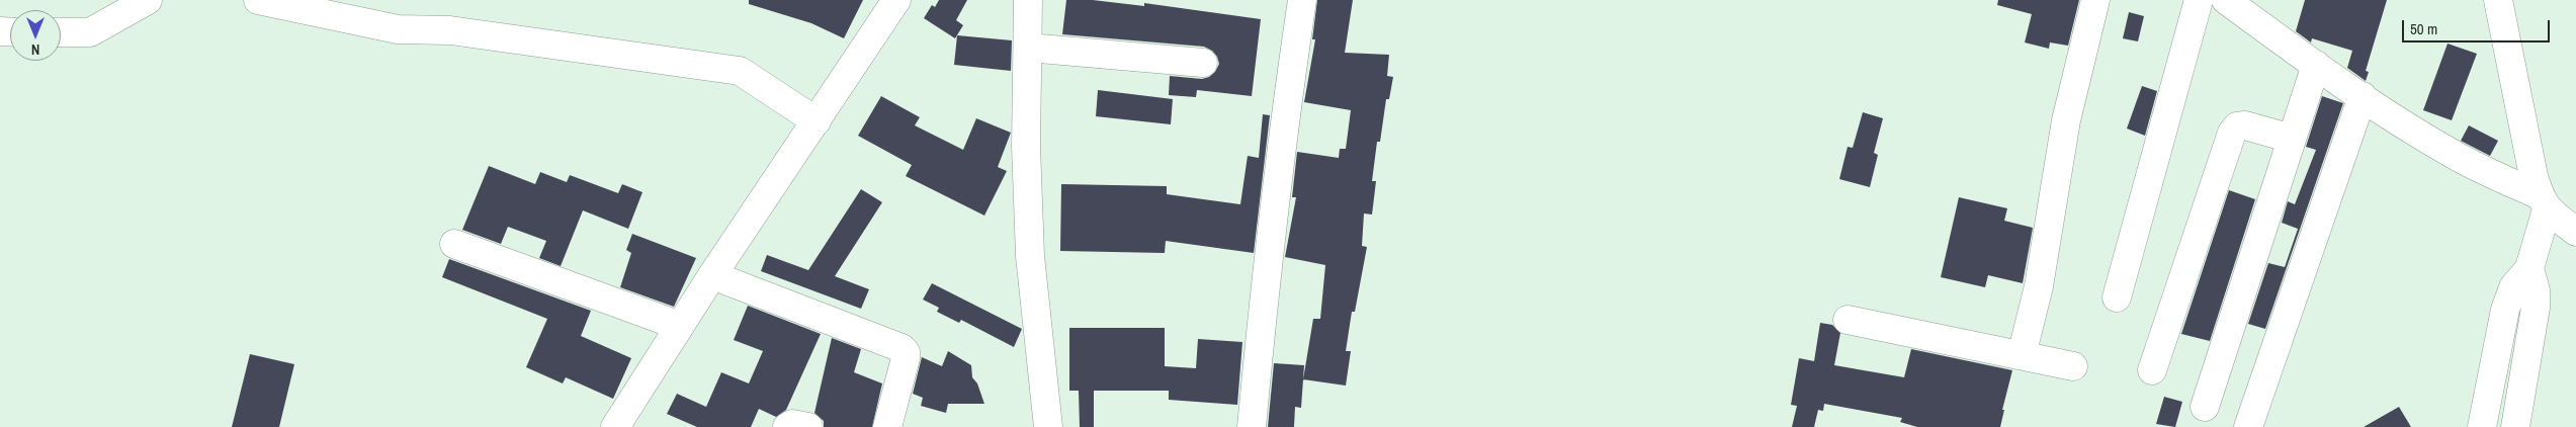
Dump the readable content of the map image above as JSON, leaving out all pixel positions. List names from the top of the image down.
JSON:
{
  "scale_bar": "50 m",
  "north": "bottom"
}
